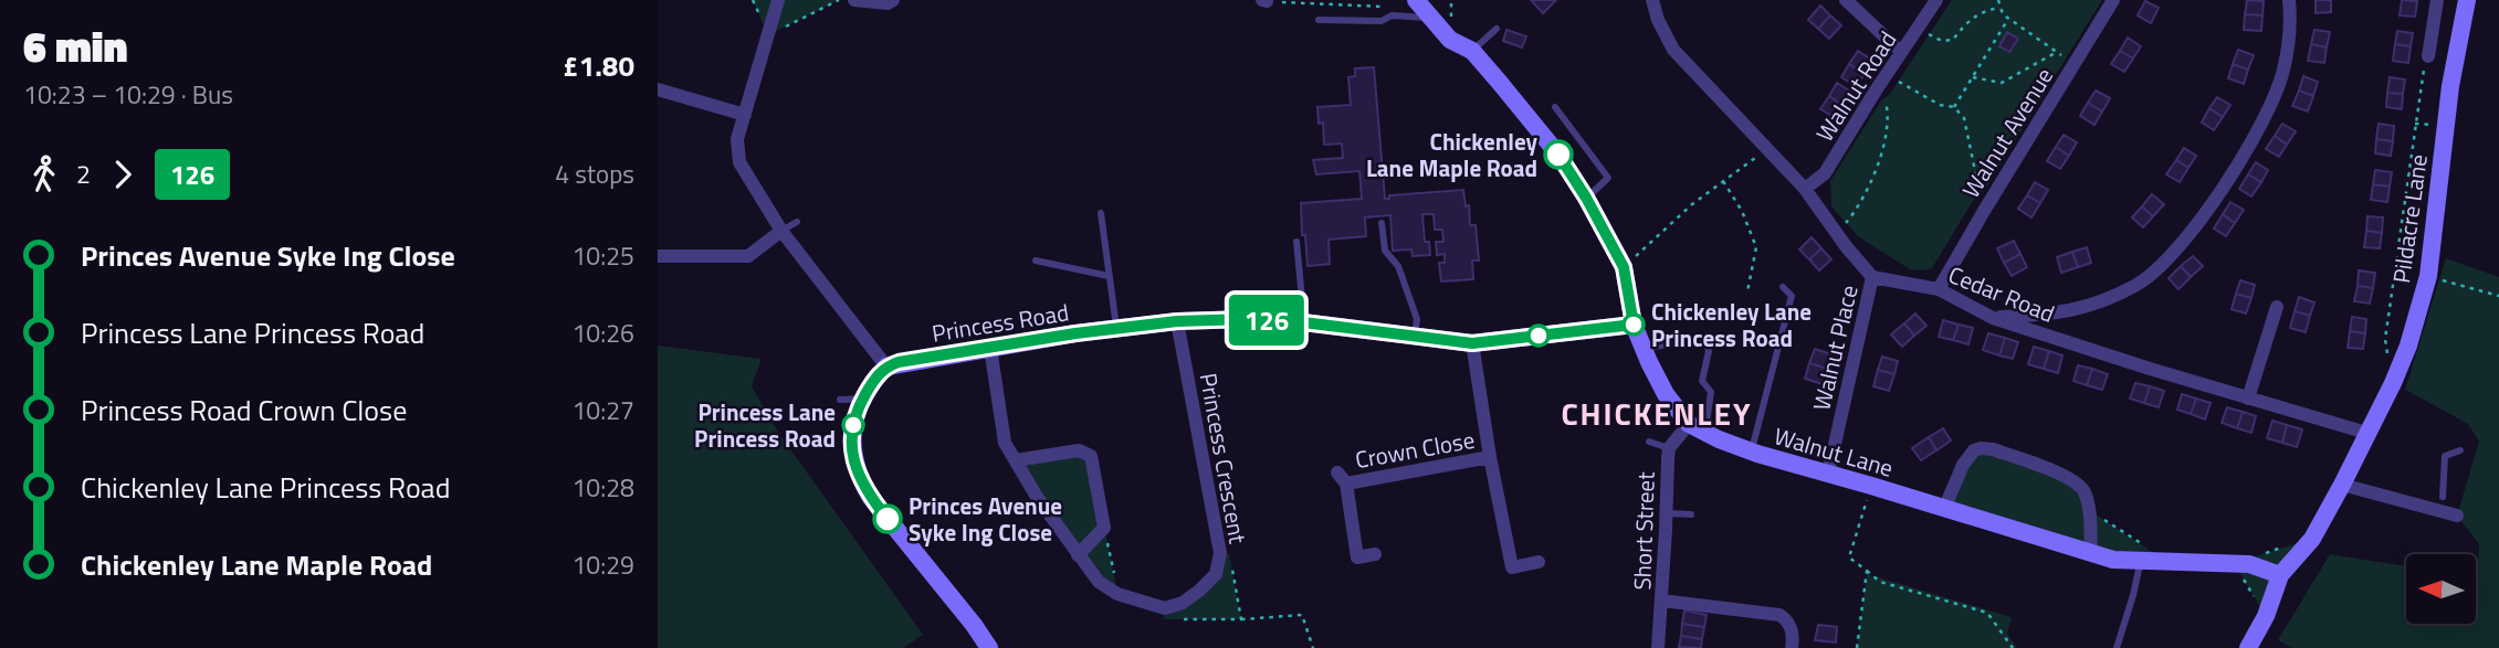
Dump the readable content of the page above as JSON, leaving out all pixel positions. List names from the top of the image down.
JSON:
{
  "streets": {
    "street": [
      "Walnut Road",
      "Walnut Avenue",
      "Pildacre Lane",
      "Cedar Road",
      "Princess Road",
      "Walnut Place",
      "Crown Close",
      "Walnut Lane",
      "Princess Crescent",
      "Short Street"
    ]
  },
  "crossings": [
    ["Walnut Avenue", "Cedar Road"],
    ["Pildacre Lane", "Cedar Road"],
    ["Pildacre Lane", "Walnut Lane"],
    ["Cedar Road", "Walnut Place"],
    ["Princess Road", "Crown Close"],
    ["Princess Road", "Walnut Lane"],
    ["Princess Road", "Princess Crescent"],
    ["Walnut Place", "Walnut Lane"],
    ["Walnut Lane", "Short Street"]
  ],
  "districts": ["CHICKENLEY"],
  "places": [
    "Chickenley Lane Maple Road",
    "Chickenley Lane Princess Road",
    "Princess Lane Princess Road",
    "Princes Avenue Syke Ing Close"
  ],
  "lines": ["bus line 126"],
  "north": "left",
  "page": {
    "heading": ["6 min", "10:23 – 10:29 · Bus", "£1.80"],
    "on_map": "126",
    "legs": ["2", "126", "4 stops"],
    "list": [
      {
        "name": "Princes Avenue Syke Ing Close",
        "value": "10:25"
      },
      {
        "name": "Princess Lane Princess Road",
        "value": "10:26"
      },
      {
        "name": "Princess Road Crown Close",
        "value": "10:27"
      },
      {
        "name": "Chickenley Lane Princess Road",
        "value": "10:28"
      },
      {
        "name": "Chickenley Lane Maple Road",
        "value": "10:29"
      }
    ]
  }
}
